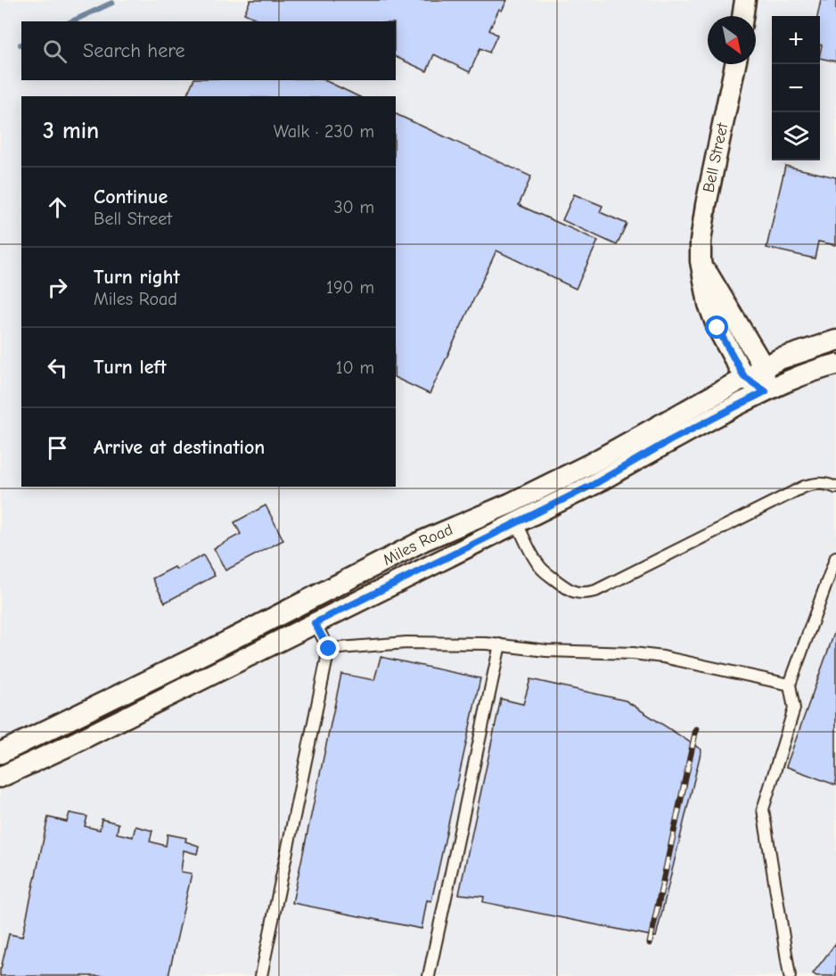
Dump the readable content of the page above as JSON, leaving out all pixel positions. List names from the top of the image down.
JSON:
{
  "streets": {
    "street": ["Bell Street", "Miles Road"]
  },
  "crossings": [
    ["Bell Street", "Miles Road"]
  ],
  "north": "bottom right",
  "page": {
    "map_buttons": ["+", "−"],
    "search": "Search here",
    "heading": ["3 min", "Walk · 230 m"],
    "list": [
      ["Continue", "Bell Street", "30 m"],
      ["Turn right", "Miles Road", "190 m"],
      ["Turn left", "10 m"],
      "Arrive at destination"
    ]
  }
}
